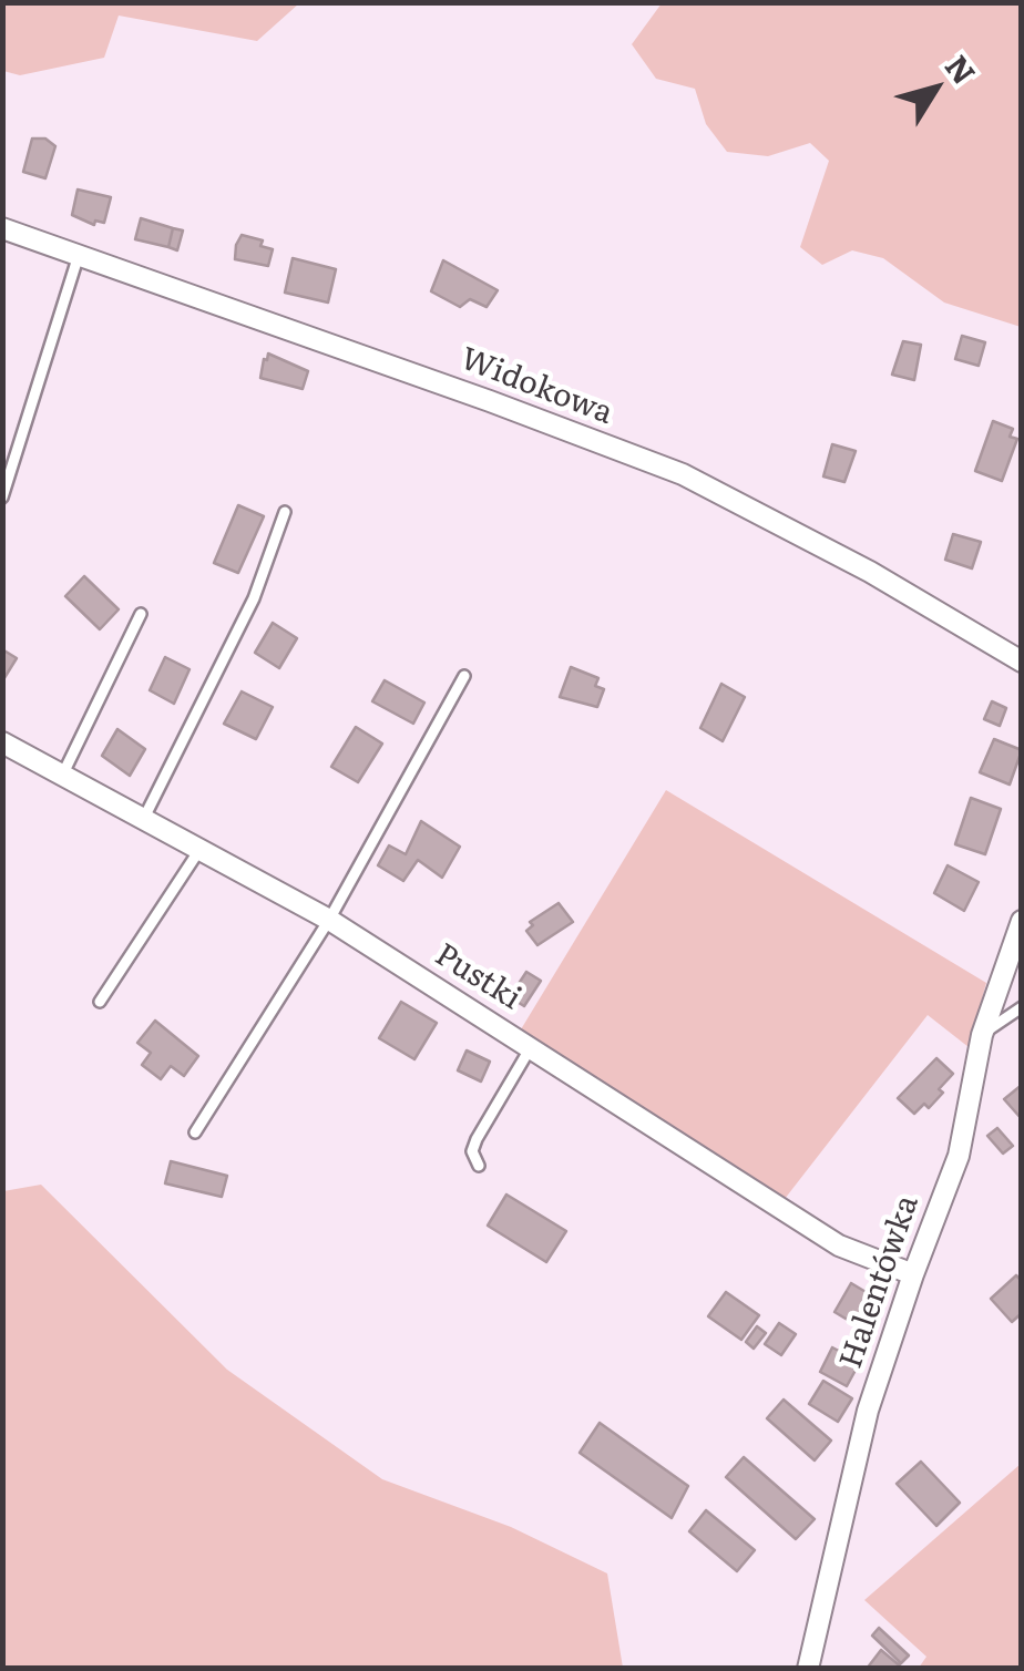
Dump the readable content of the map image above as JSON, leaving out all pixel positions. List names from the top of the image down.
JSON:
{
  "streets": {
    "street": ["Widokowa", "Pustki", "Halentówka"]
  },
  "crossings": [
    ["Pustki", "Halentówka"]
  ],
  "north": "top right"
}
